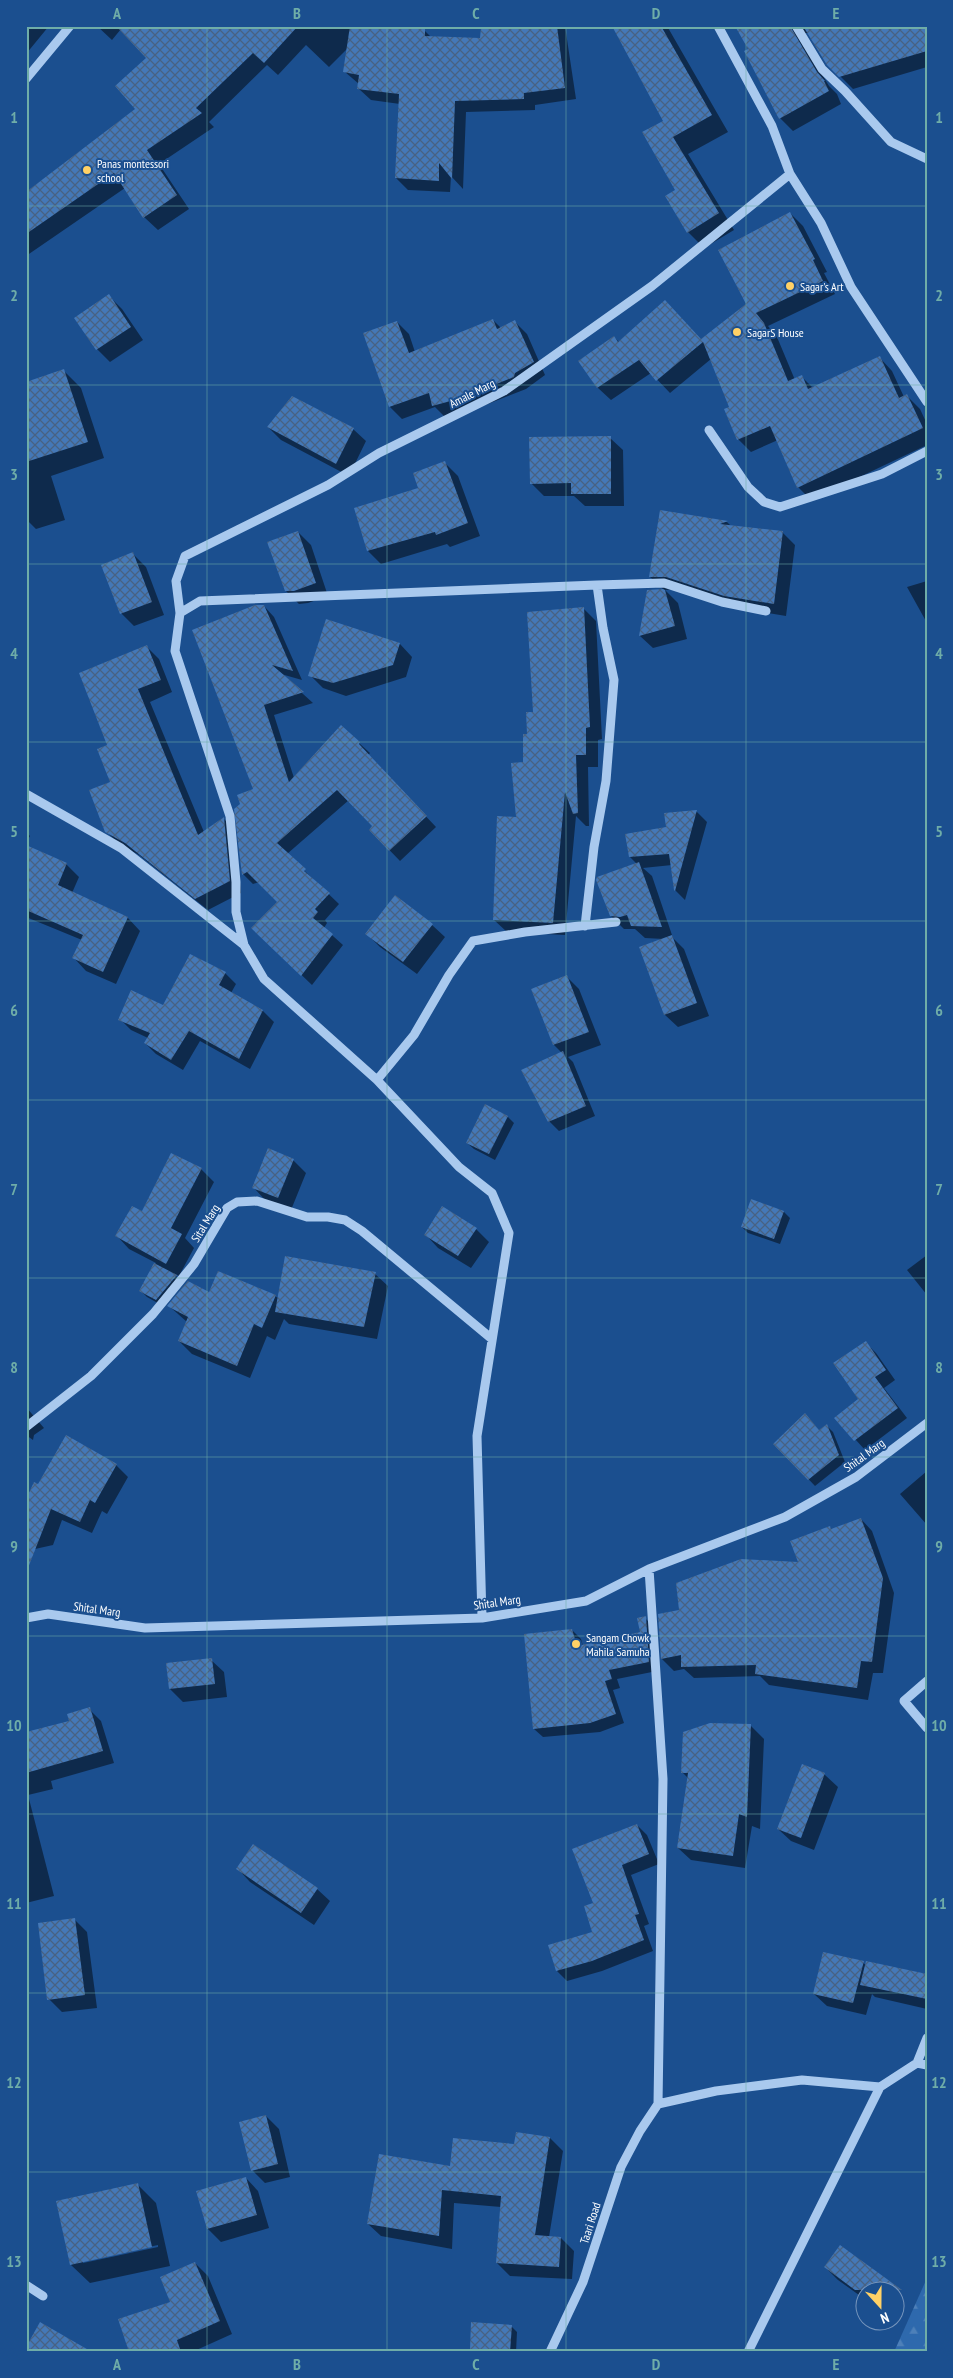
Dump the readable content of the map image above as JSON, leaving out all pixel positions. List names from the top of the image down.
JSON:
{
  "streets": {
    "street": [
      "Amale Marg",
      "Sital Marg",
      "Shital Marg",
      "Taari Road"
    ]
  },
  "places": [
    "Panas montessori school",
    "Sagar's Art",
    "SagarS House",
    "Sangam Chowk Mahila Samuha"
  ],
  "north": "bottom",
  "grid": {
    "columns": [
      "A",
      "B",
      "C",
      "D",
      "E"
    ],
    "rows": [
      "1",
      "2",
      "3",
      "4",
      "5",
      "6",
      "7",
      "8",
      "9",
      "10",
      "11",
      "12",
      "13"
    ]
  }
}
